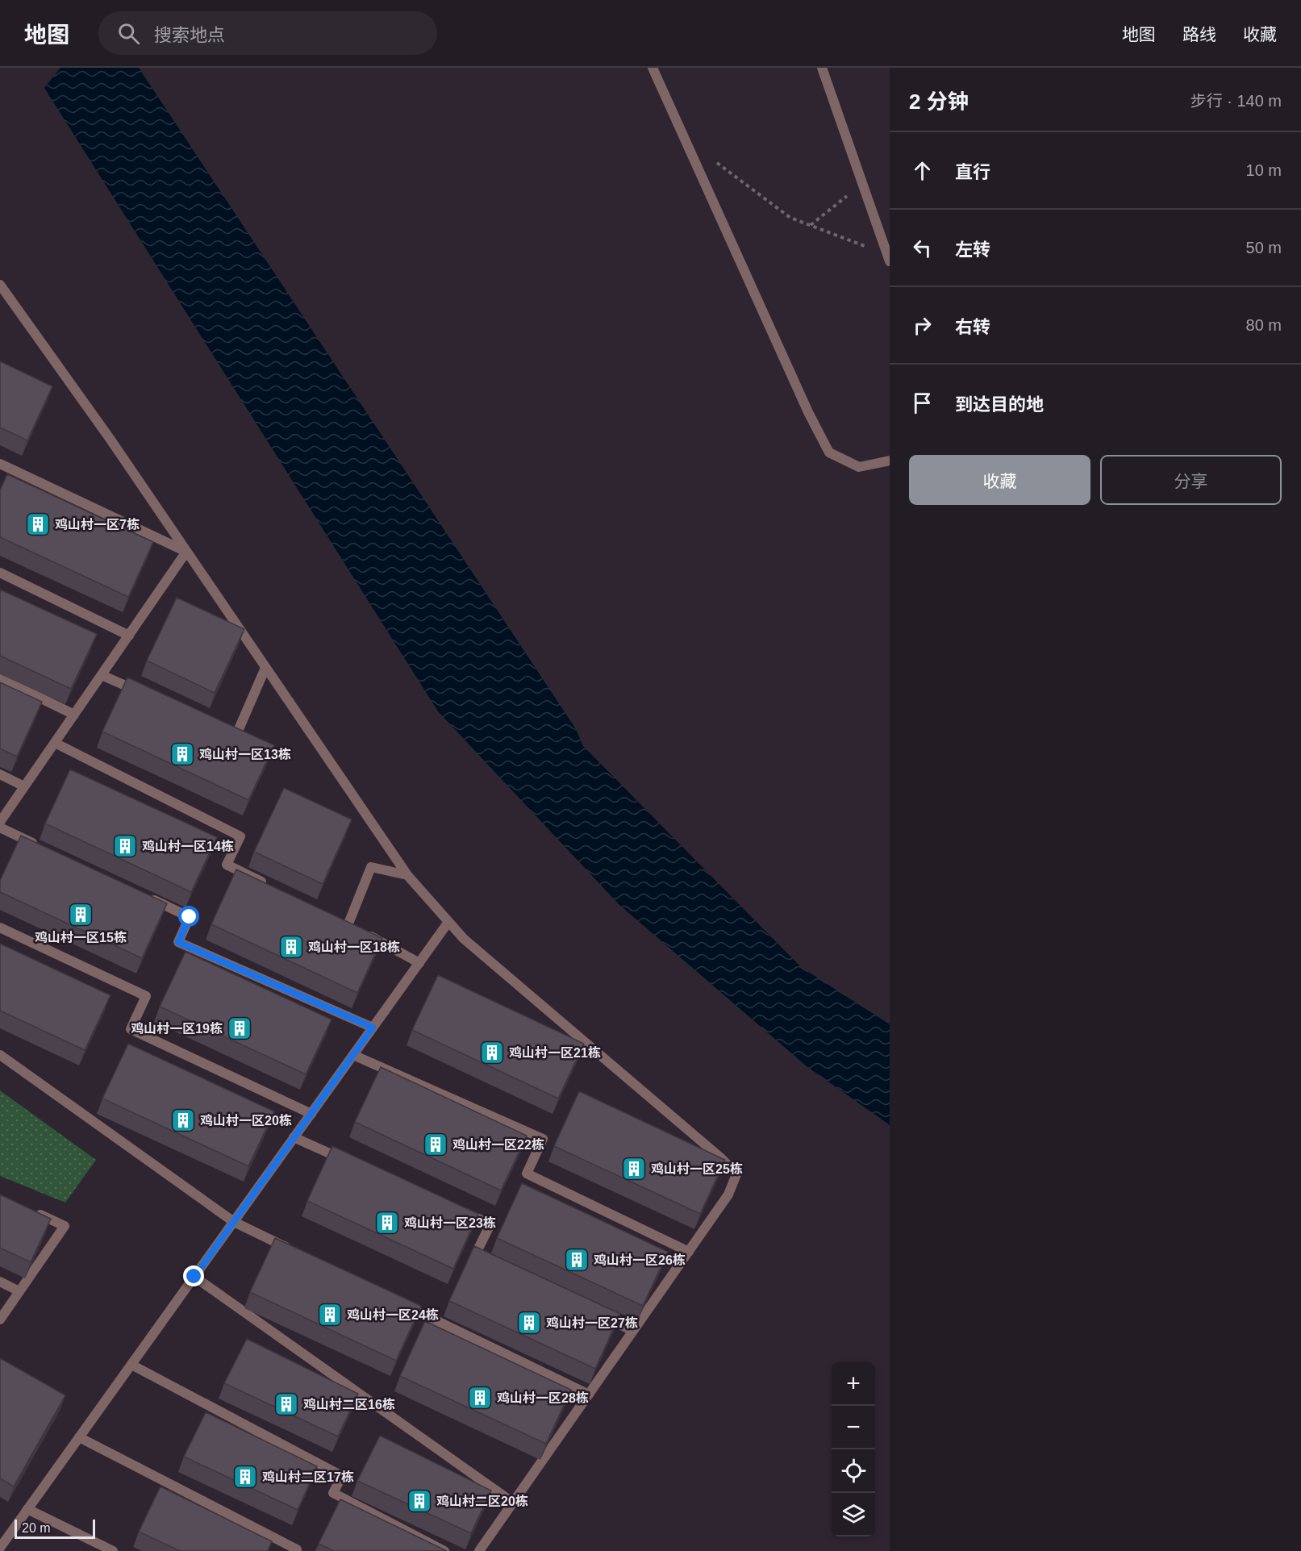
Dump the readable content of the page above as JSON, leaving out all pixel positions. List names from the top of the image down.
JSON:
{
  "places": {
    "building": [
      "鸡山村一区7栋",
      "鸡山村一区13栋",
      "鸡山村一区14栋",
      "鸡山村一区15栋",
      "鸡山村一区18栋",
      "鸡山村一区19栋",
      "鸡山村一区21栋",
      "鸡山村一区20栋",
      "鸡山村一区22栋",
      "鸡山村一区25栋",
      "鸡山村一区23栋",
      "鸡山村一区26栋",
      "鸡山村一区24栋",
      "鸡山村一区27栋",
      "鸡山村一区28栋",
      "鸡山村二区16栋",
      "鸡山村二区17栋",
      "鸡山村二区20栋"
    ]
  },
  "scale_bar": "20 m",
  "page": {
    "header": "地图",
    "search": "搜索地点",
    "nav": ["地图", "路线", "收藏"],
    "heading": ["2 分钟", "步行 · 140 m"],
    "list": [
      ["直行", "10 m"],
      ["左转", "50 m"],
      ["右转", "80 m"],
      "到达目的地"
    ],
    "buttons": ["收藏", "分享"],
    "map_buttons": ["+", "−"],
    "scale": "20 m"
  }
}
